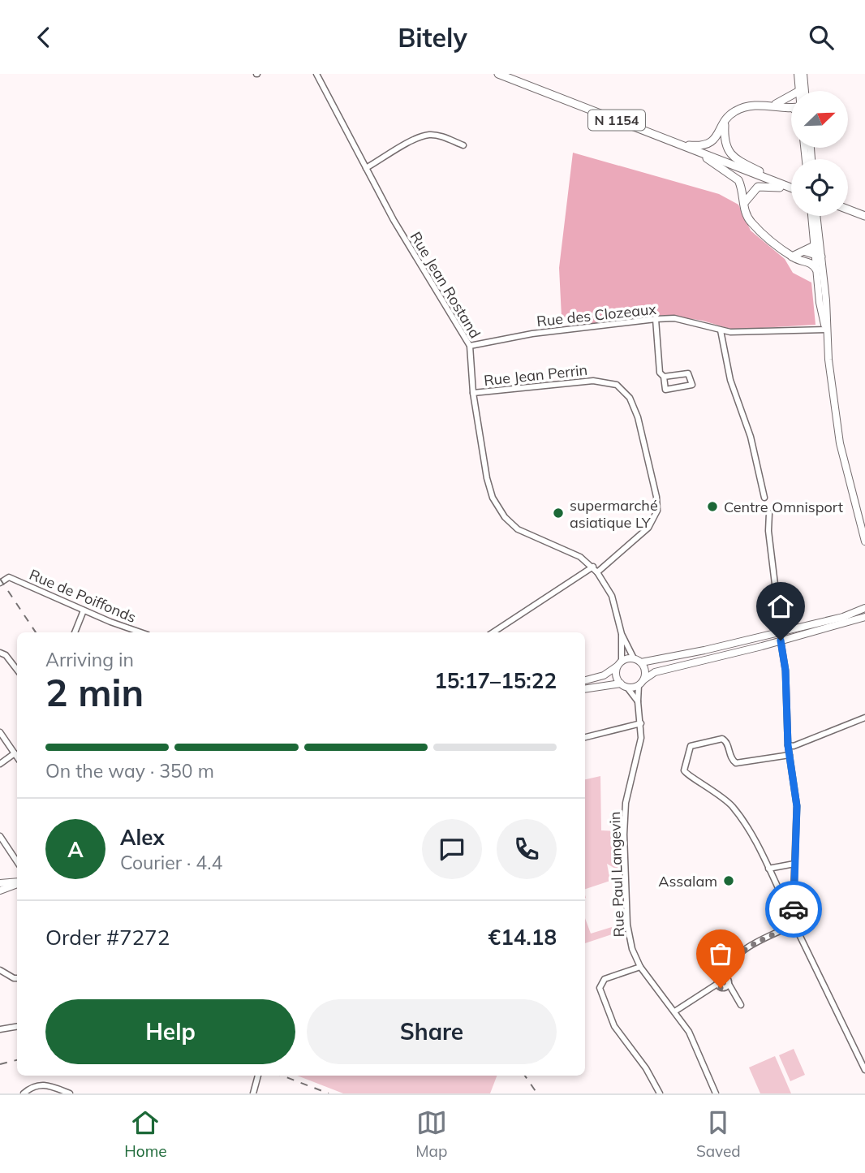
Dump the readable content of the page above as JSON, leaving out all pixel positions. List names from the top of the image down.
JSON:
{
  "streets": {
    "main road": ["N 1154"],
    "street": [
      "Rue Jean Rostand",
      "Rue des Clozeaux",
      "Rue Jean Perrin",
      "Rue de Poiffonds",
      "Rue Paul Langevin"
    ]
  },
  "crossings": [
    ["Rue Jean Rostand", "Rue des Clozeaux"],
    ["Rue Jean Rostand", "Rue Jean Perrin"],
    ["Rue Jean Rostand", "Rue Paul Langevin"]
  ],
  "places": ["Centre Omnisport", "supermarché asiatique LY", "Assalam"],
  "north": "top right",
  "page": {
    "header": "Bitely",
    "heading": ["2 min", "Arriving in", "15:17–15:22"],
    "panel": [
      "Alex",
      "Courier · 4.4",
      "Order #7272",
      "€14.18"
    ],
    "bar": "On the way · 350 m",
    "round": "A",
    "buttons": ["Help", "Share"],
    "tabs": ["Home", "Map", "Saved"]
  }
}
